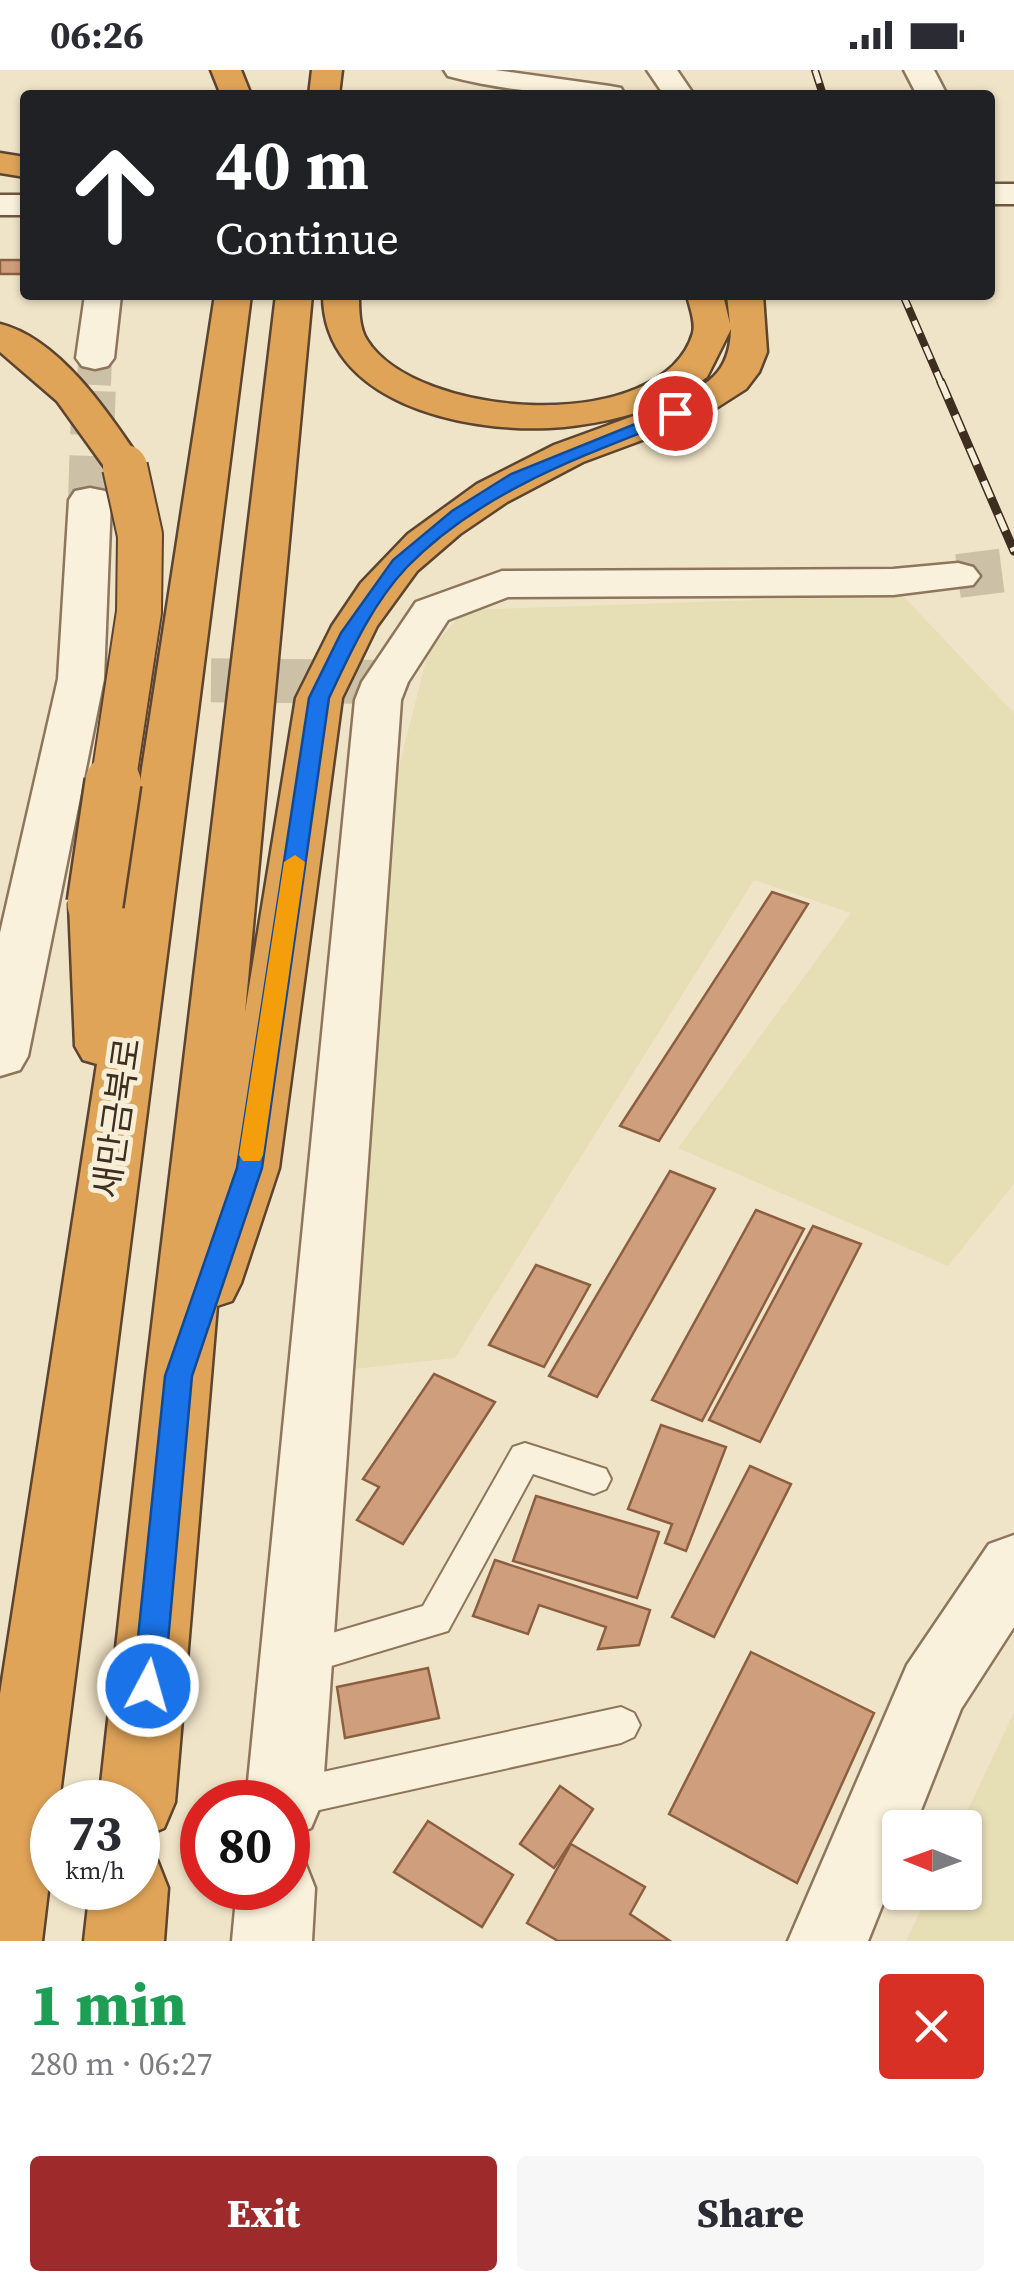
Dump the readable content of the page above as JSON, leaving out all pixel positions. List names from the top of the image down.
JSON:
{
  "streets": {
    "highway": ["새만금북로"]
  },
  "north": "left",
  "page": {
    "status": "06:26",
    "turn": ["40 m", "Continue"],
    "speed": "73 km/h",
    "limit": "80",
    "heading": ["1 min", "280 m · 06:27"],
    "buttons": ["Exit", "Share"]
  }
}
